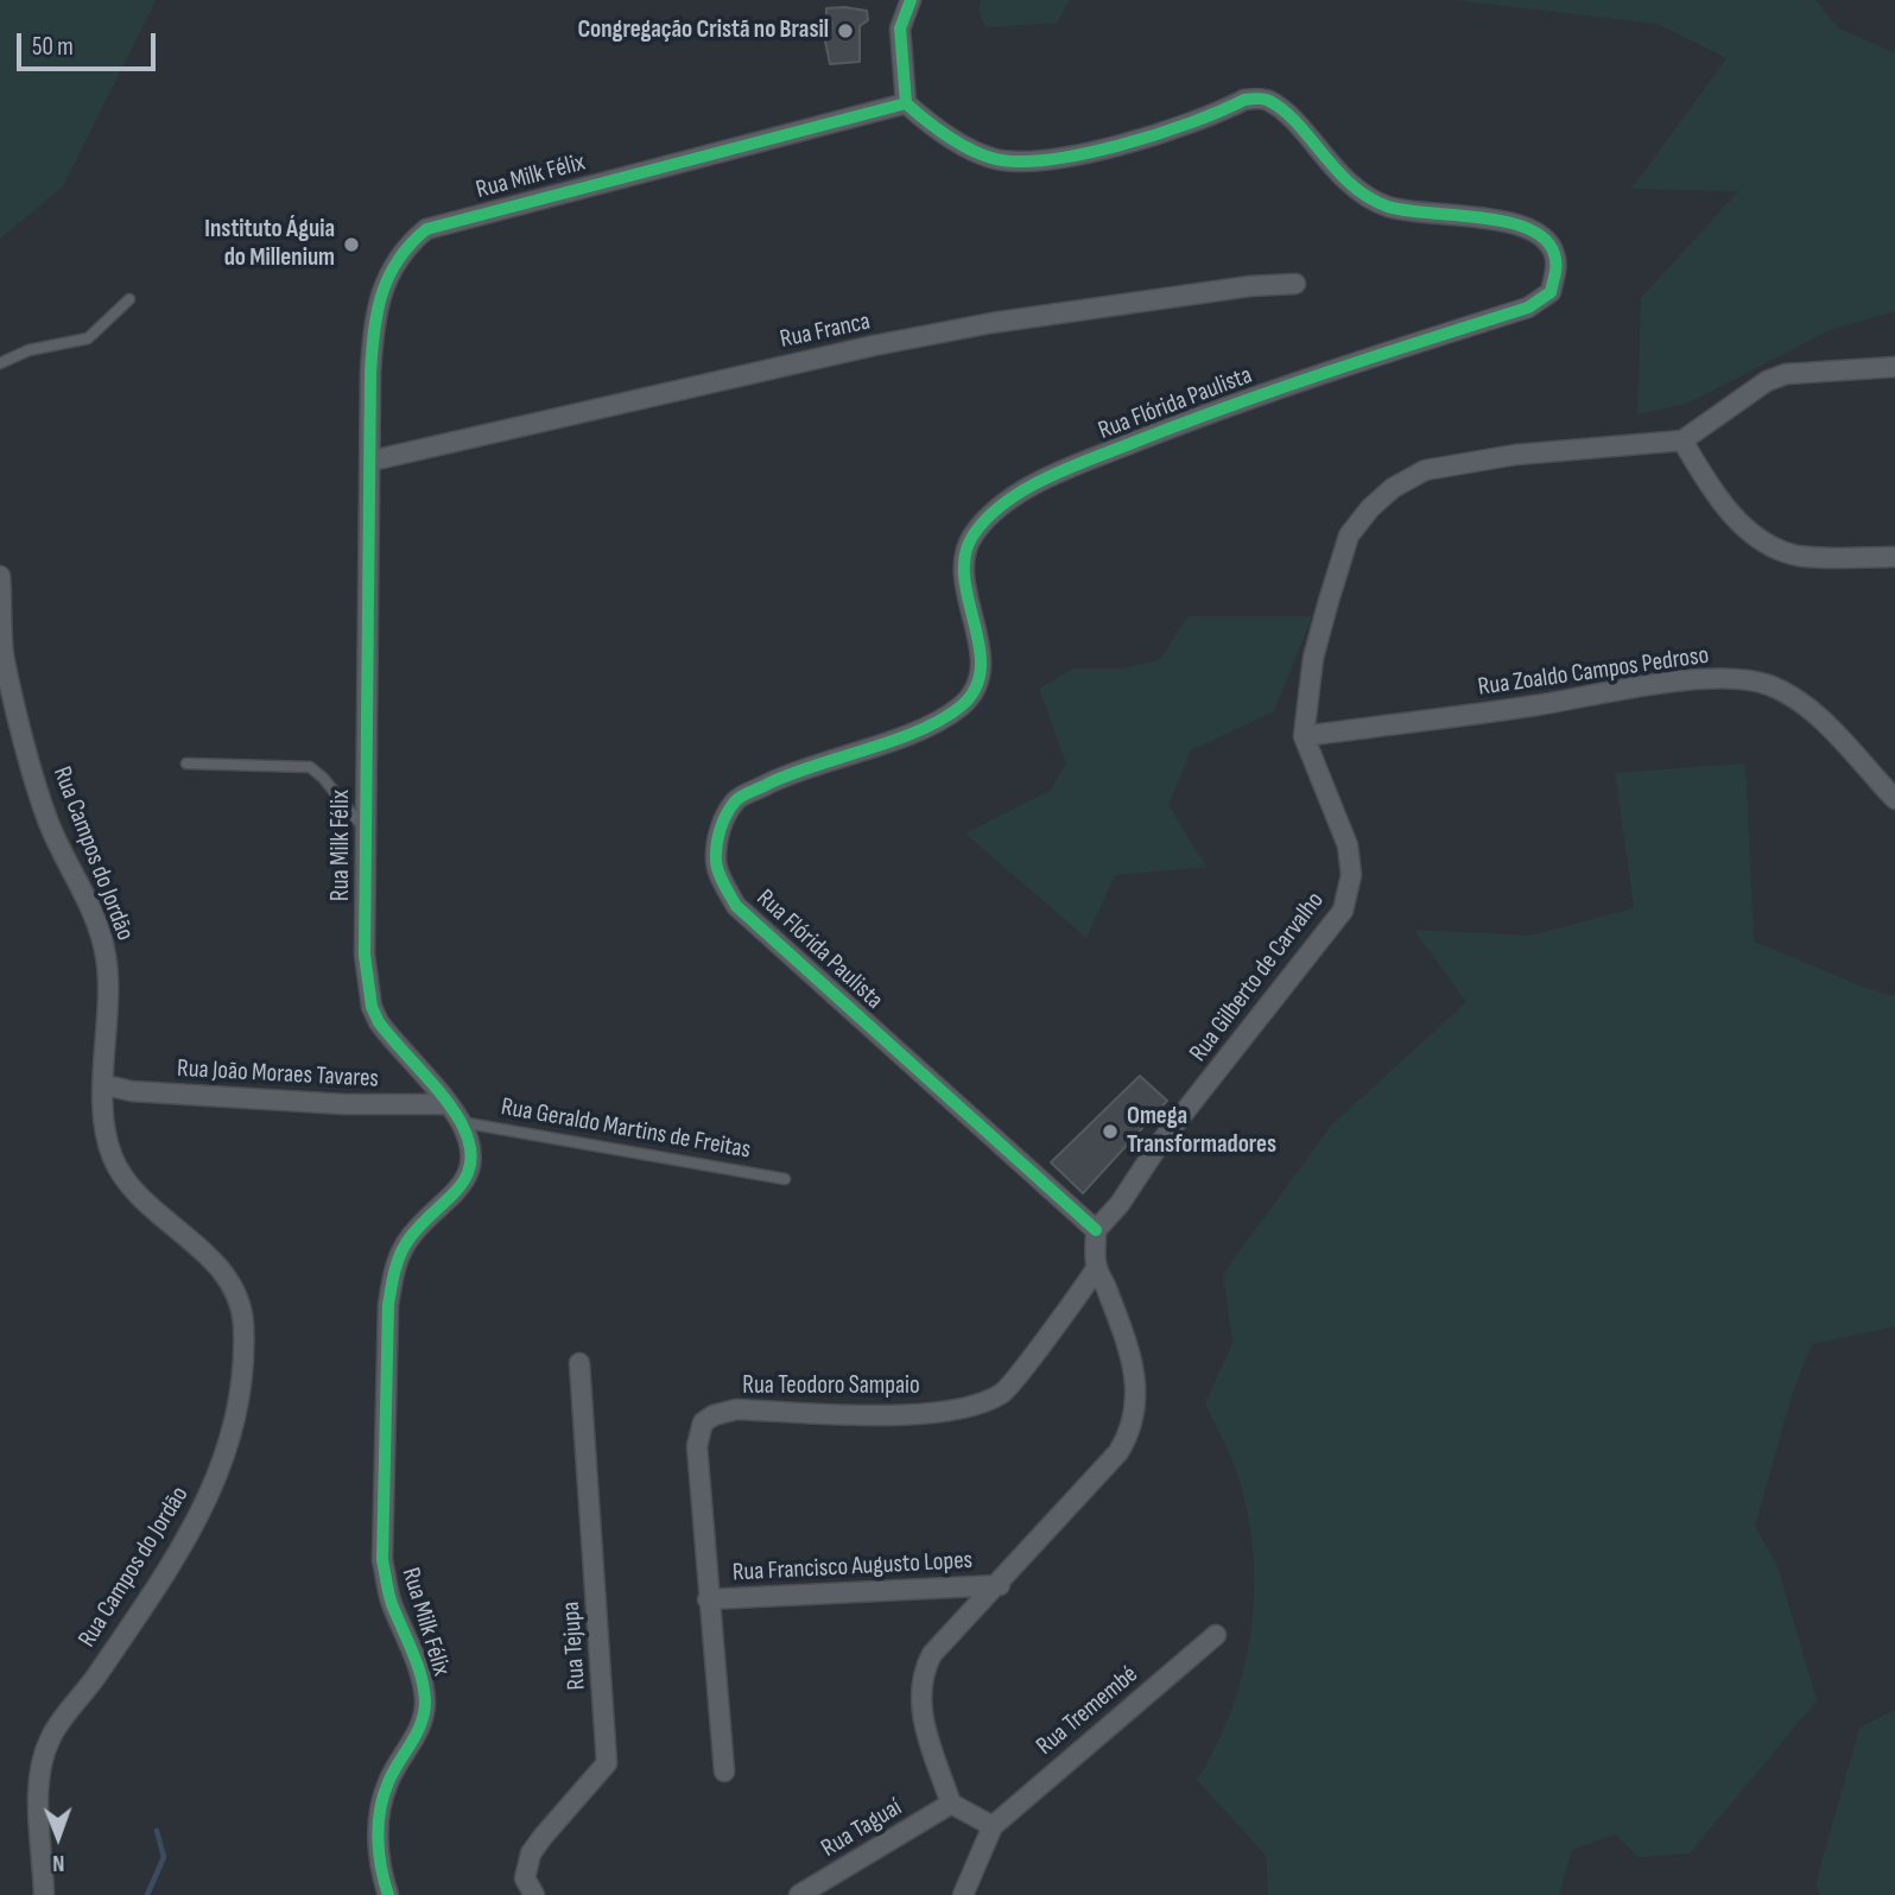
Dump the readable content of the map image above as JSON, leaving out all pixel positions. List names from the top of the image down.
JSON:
{
  "streets": {
    "street": [
      "Rua Milk Félix",
      "Rua Franca",
      "Rua Flórida Paulista",
      "Rua Zoaldo Campos Pedroso",
      "Rua Campos do Jordão",
      "Rua Gilberto de Carvalho",
      "Rua João Moraes Tavares",
      "Rua Teodoro Sampaio",
      "Rua Francisco Augusto Lopes",
      "Rua Tejupa",
      "Rua Tremembé",
      "Rua Taguaí"
    ],
    "lane": ["Rua Geraldo Martins de Freitas"]
  },
  "crossings": [
    ["Rua Milk Félix", "Rua Franca"],
    ["Rua Milk Félix", "Rua Flórida Paulista"],
    ["Rua Milk Félix", "Rua João Moraes Tavares"],
    ["Rua Milk Félix", "Rua Geraldo Martins de Freitas"],
    ["Rua Flórida Paulista", "Rua Gilberto de Carvalho"],
    ["Rua Zoaldo Campos Pedroso", "Rua Gilberto de Carvalho"],
    ["Rua Campos do Jordão", "Rua João Moraes Tavares"],
    ["Rua Teodoro Sampaio", "Rua Francisco Augusto Lopes"]
  ],
  "places": ["Congregação Cristã no Brasil", "Instituto Águia do Millenium", "Omega Transformadores"],
  "scale_bar": "50 m",
  "north": "bottom"
}
